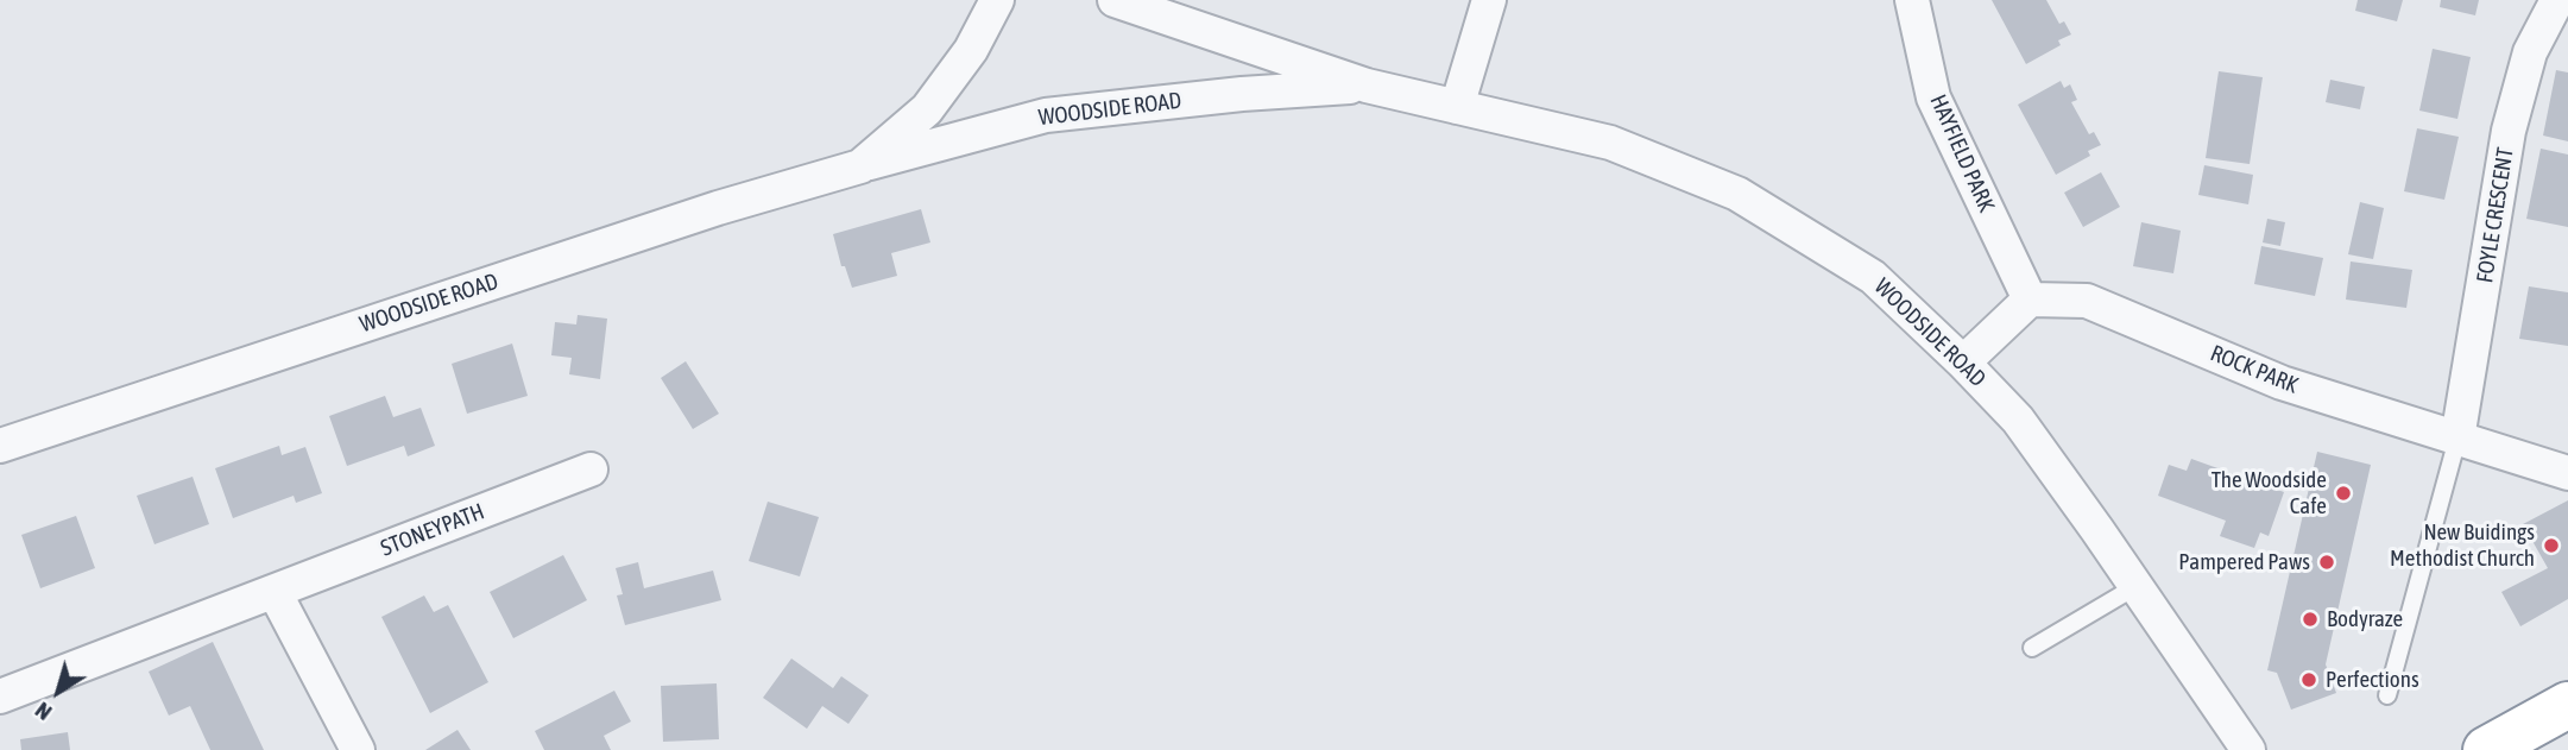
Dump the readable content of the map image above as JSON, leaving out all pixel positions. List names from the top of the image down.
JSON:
{
  "streets": {
    "street": [
      "WOODSIDE ROAD",
      "HAYFIELD PARK",
      "FOYLE CRESCENT",
      "ROCK PARK",
      "STONEYPATH"
    ]
  },
  "crossings": [
    ["HAYFIELD PARK", "ROCK PARK"],
    ["FOYLE CRESCENT", "ROCK PARK"]
  ],
  "places": [
    "The Woodside Cafe",
    "New Buidings Methodist Church",
    "Pampered Paws",
    "Bodyraze",
    "Perfections"
  ],
  "north": "bottom left"
}
